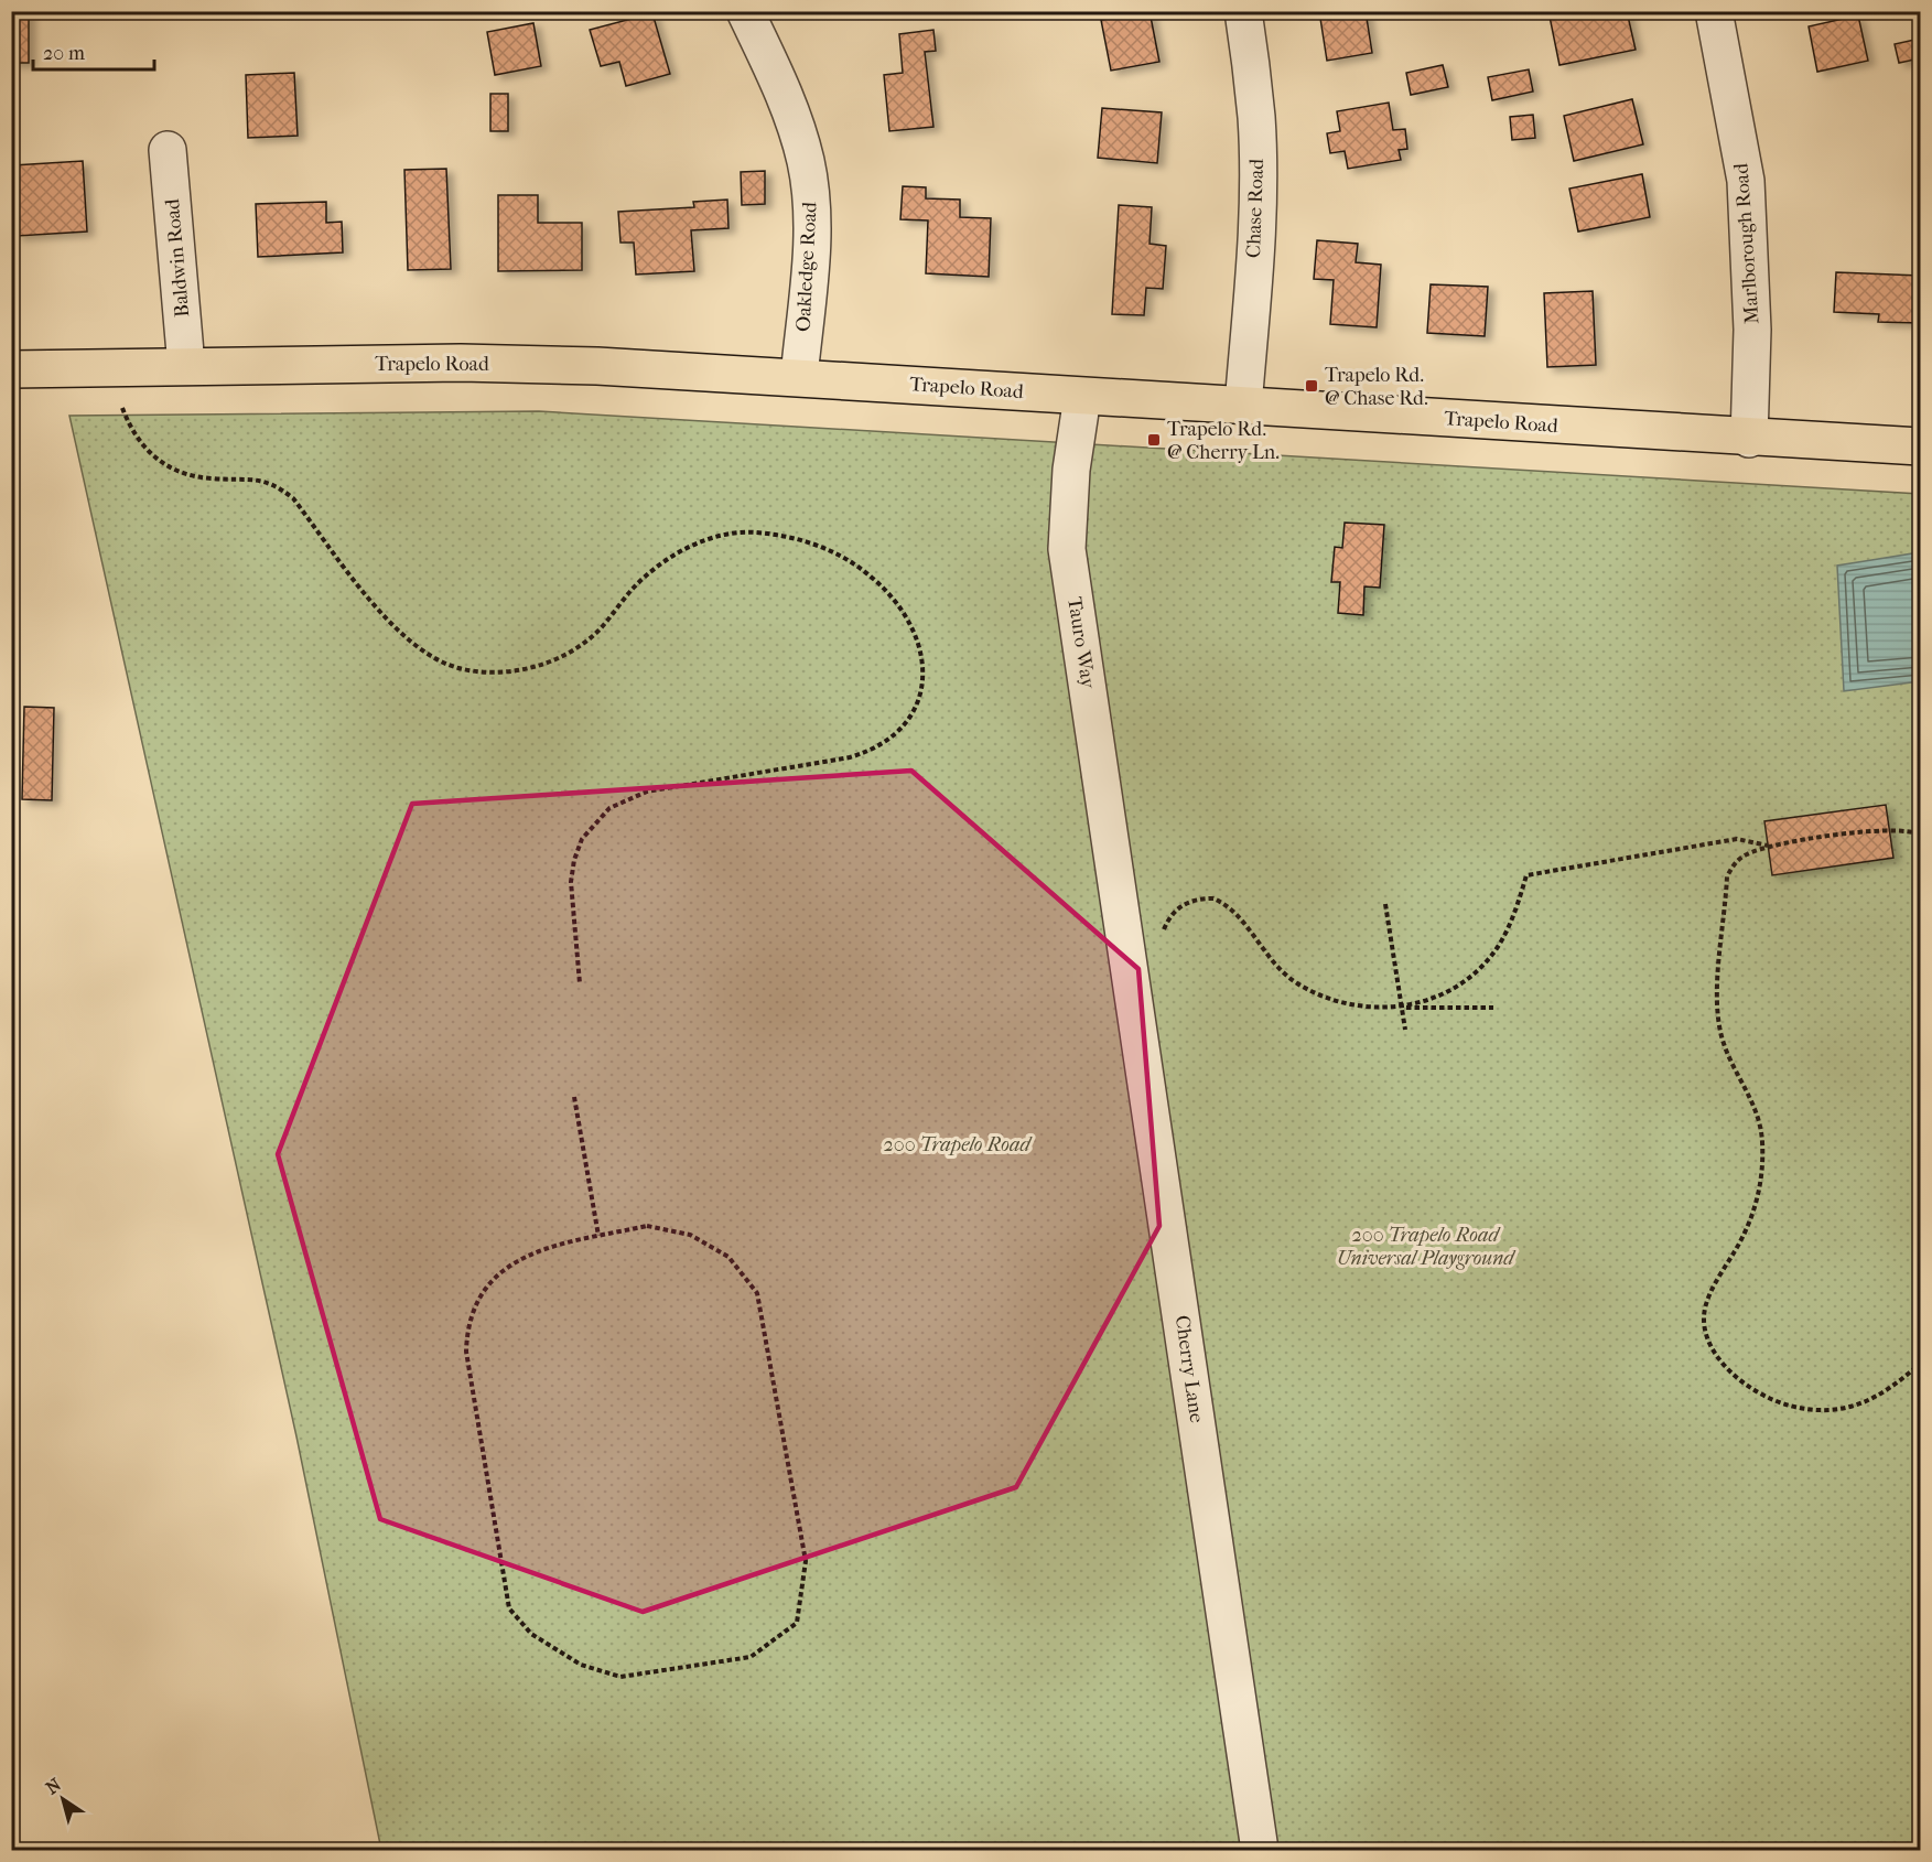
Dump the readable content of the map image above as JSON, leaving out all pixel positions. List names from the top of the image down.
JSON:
{
  "streets": {
    "main road": ["Trapelo Road"],
    "street": [
      "Chase Road",
      "Marlborough Road",
      "Baldwin Road",
      "Oakledge Road",
      "Tauro Way",
      "Cherry Lane"
    ]
  },
  "crossings": [
    ["Chase Road", "Trapelo Road"],
    ["Marlborough Road", "Trapelo Road"],
    ["Baldwin Road", "Trapelo Road"],
    ["Oakledge Road", "Trapelo Road"],
    ["Trapelo Road", "Tauro Way"],
    ["Tauro Way", "Cherry Lane"]
  ],
  "parks": ["200 Trapelo Road", "200 Trapelo Road Universal Playground"],
  "places": {
    "transit": ["Trapelo Rd. @ Chase Rd.", "Trapelo Rd. @ Cherry Ln."]
  },
  "scale_bar": "20 m",
  "north": "top left"
}
